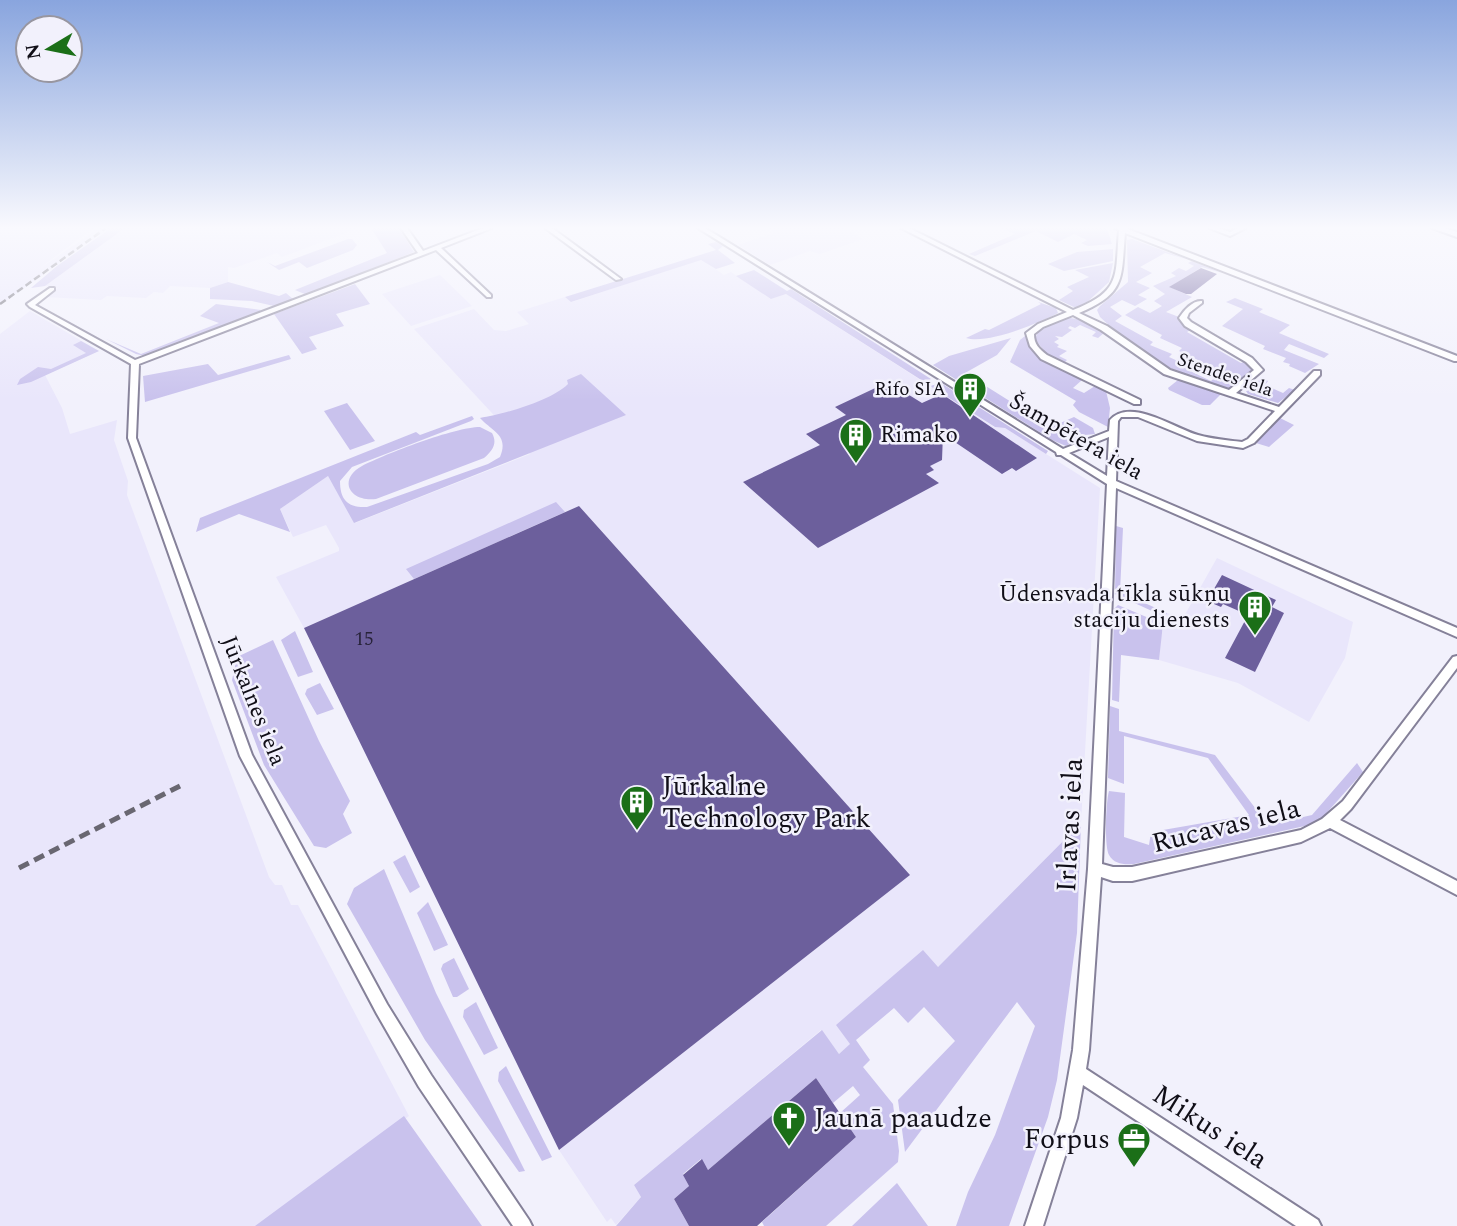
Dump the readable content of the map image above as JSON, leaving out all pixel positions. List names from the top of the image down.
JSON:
{
  "streets": {
    "street": [
      "Stendes iela",
      "Šampētera iela",
      "Jūrkalnes iela",
      "Irlavas iela",
      "Rucavas iela",
      "Mikus iela"
    ]
  },
  "crossings": [
    ["Stendes iela", "Irlavas iela"],
    ["Šampētera iela", "Irlavas iela"],
    ["Irlavas iela", "Rucavas iela"],
    ["Irlavas iela", "Mikus iela"]
  ],
  "places": {
    "building": [
      "Rifo SIA",
      "Rimako",
      "Ūdensvada tīkla sūkņu staciju dienests",
      "Jūrkalne Technology Park"
    ],
    "church": ["Jaunā paaudze"],
    "office": ["Forpus"]
  },
  "house_numbers": ["15"],
  "north": "left"
}
